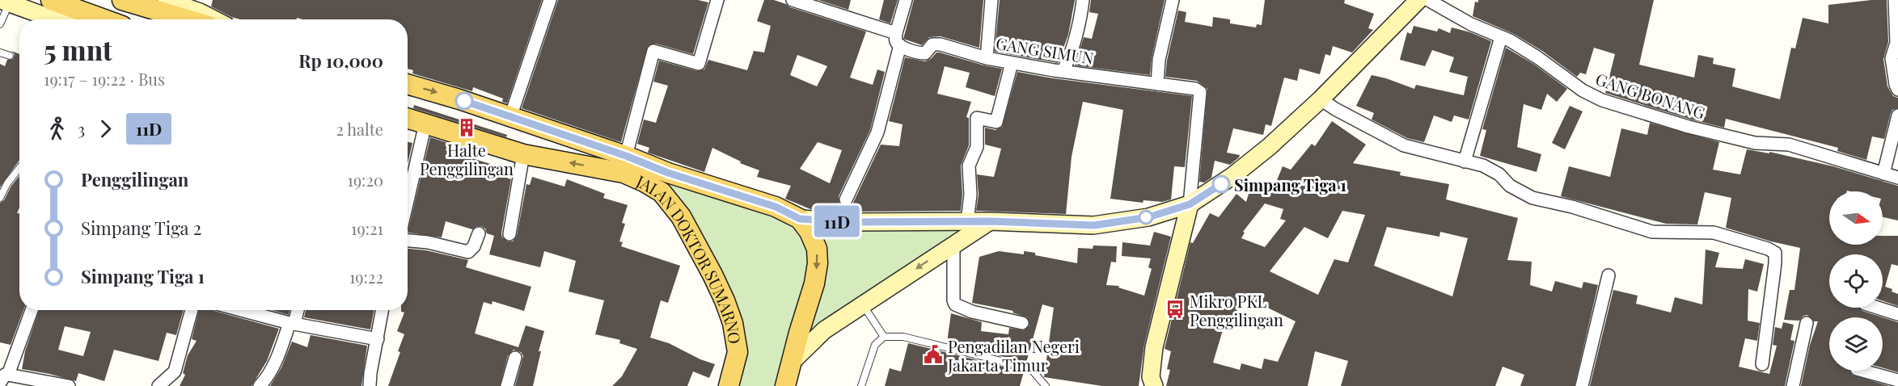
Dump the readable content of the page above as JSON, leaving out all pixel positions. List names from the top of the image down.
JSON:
{
  "streets": {
    "main road": ["JALAN DOKTOR SUMARNO"],
    "street": ["GANG SIMUN", "GANG BONANG"]
  },
  "places": {
    "building": ["Halte Penggilingan"],
    "other": ["Simpang Tiga 1"],
    "bus stop": ["Mikro PKL Penggilingan"],
    "public building": ["Pengadilan Negeri Jakarta Timur"]
  },
  "lines": ["bus line 11D"],
  "north": "right",
  "page": {
    "on_map": "11D",
    "heading": ["5 mnt", "19:17 – 19:22 · Bus", "Rp 10,000"],
    "legs": ["3", "11D", "2 halte"],
    "list": [
      {
        "name": "Penggilingan",
        "value": "19:20"
      },
      {
        "name": "Simpang Tiga 2",
        "value": "19:21"
      },
      {
        "name": "Simpang Tiga 1",
        "value": "19:22"
      }
    ]
  }
}
